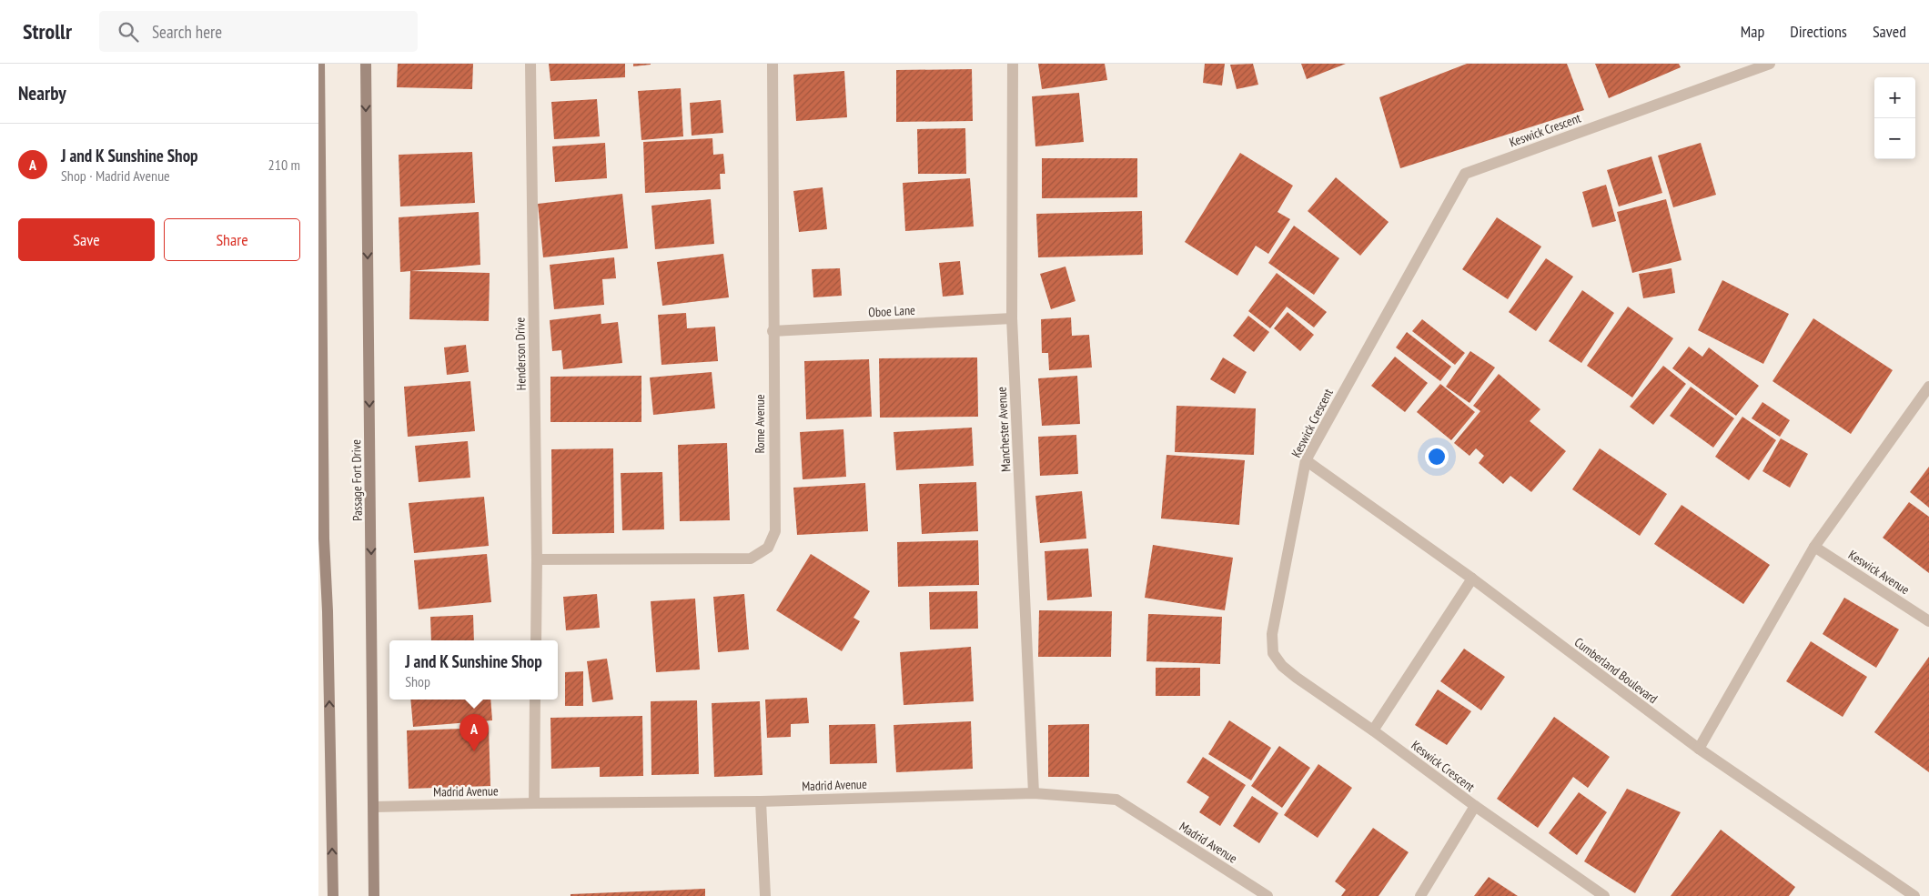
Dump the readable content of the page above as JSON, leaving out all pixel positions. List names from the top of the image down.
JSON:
{
  "streets": {
    "main road": ["Passage Fort Drive"],
    "street": [
      "Keswick Crescent",
      "Oboe Lane",
      "Henderson Drive",
      "Rome Avenue",
      "Manchester Avenue",
      "Keswick Avenue",
      "Cumberland Boulevard",
      "Madrid Avenue"
    ]
  },
  "crossings": [
    ["Keswick Crescent", "Cumberland Boulevard"],
    ["Oboe Lane", "Rome Avenue"],
    ["Oboe Lane", "Manchester Avenue"],
    ["Henderson Drive", "Rome Avenue"],
    ["Manchester Avenue", "Madrid Avenue"],
    ["Passage Fort Drive", "Madrid Avenue"]
  ],
  "page": {
    "header": "Strollr",
    "search": "Search here",
    "nav": ["Map", "Directions", "Saved"],
    "heading": "Nearby",
    "map_buttons": ["+", "−"],
    "list": [
      {
        "mark": "A",
        "name": "J and K Sunshine Shop",
        "note": "Shop · Madrid Avenue",
        "value": "210 m"
      }
    ],
    "buttons": ["Save", "Share"],
    "popup": ["J and K Sunshine Shop", "Shop"],
    "pins": "A"
  }
}
